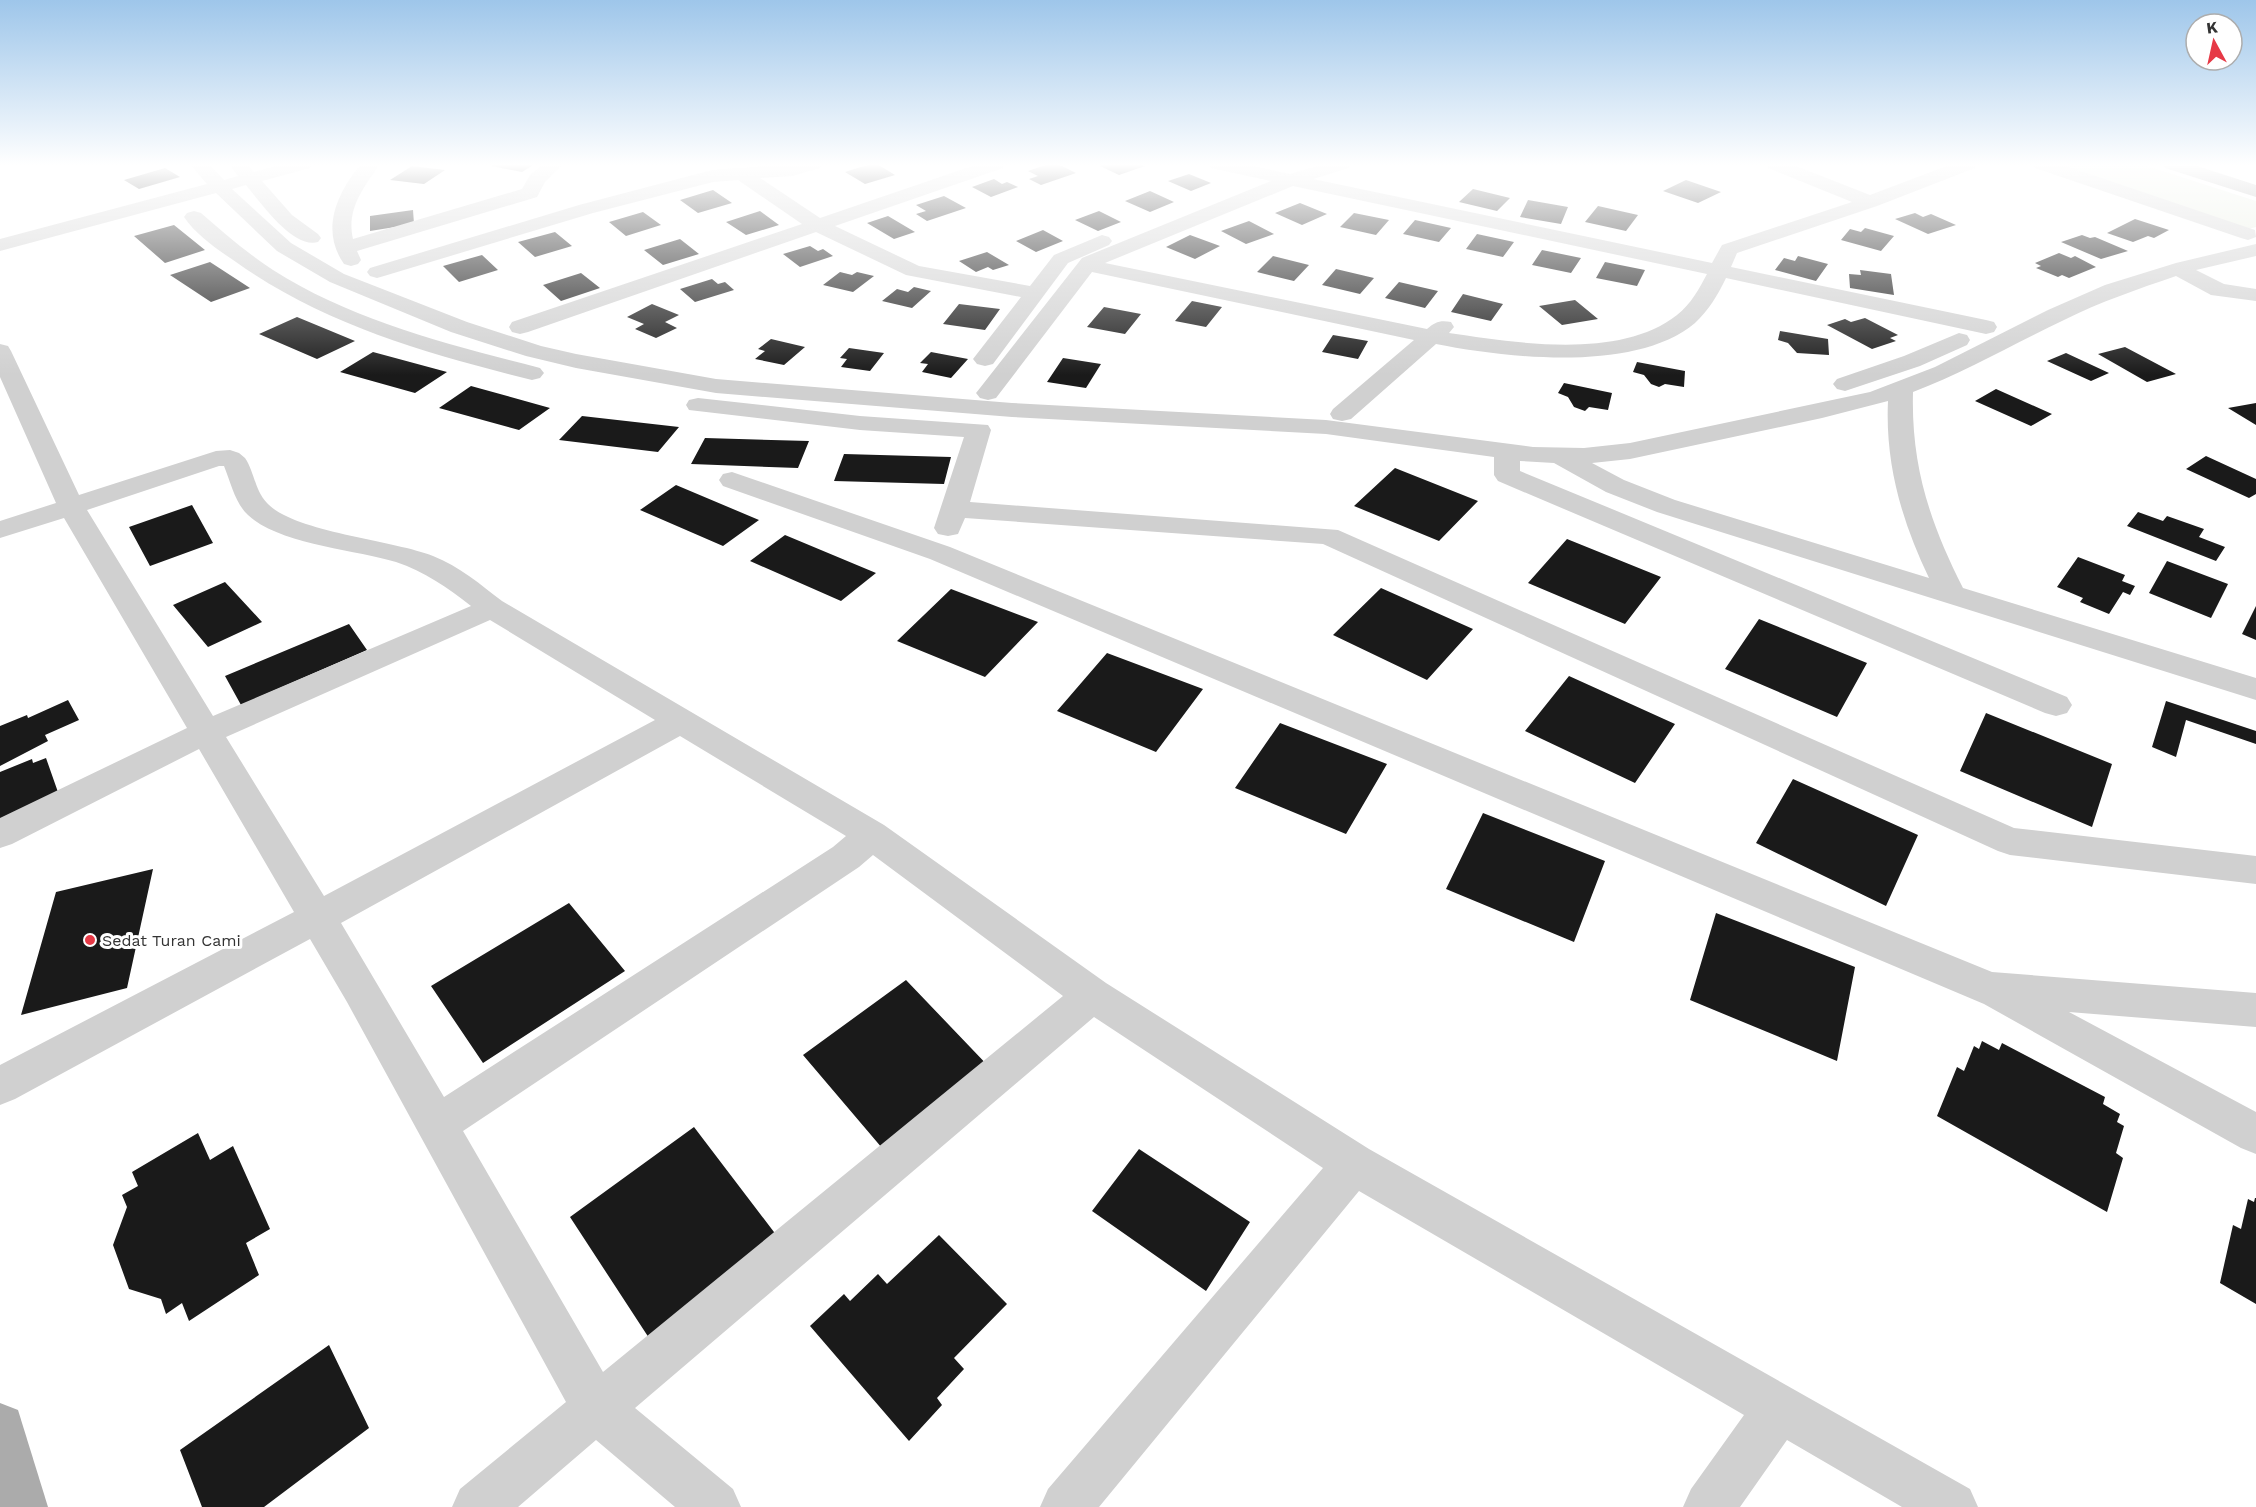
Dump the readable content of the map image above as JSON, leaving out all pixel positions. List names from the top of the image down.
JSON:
{
  "places": ["Sedat Turan Cami"],
  "north": "top"
}
